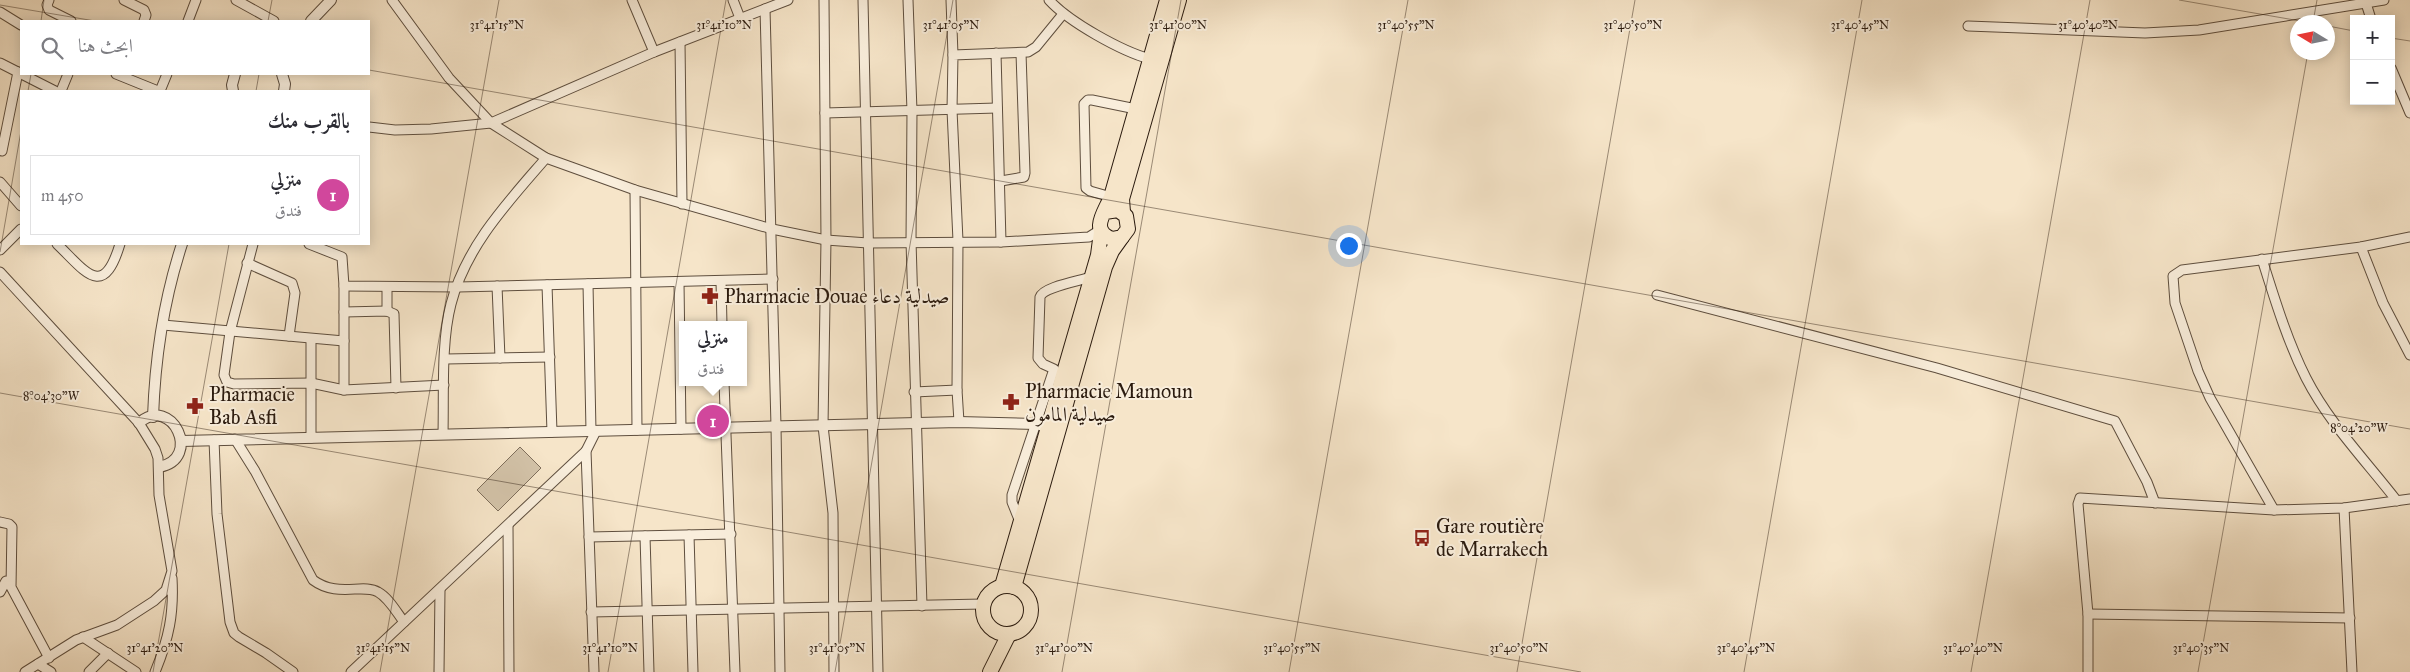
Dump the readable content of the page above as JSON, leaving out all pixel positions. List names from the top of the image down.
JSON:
{
  "places": {
    "pharmacy": ["Pharmacie Douae صيدلية دعاء", "Pharmacie Mamoun صيدلية المامون", "Pharmacie Bab Asfi"],
    "bus stop": ["Gare routière de Marrakech"]
  },
  "north": "left",
  "page": {
    "map_buttons": ["+", "−"],
    "search": "ابحث هنا",
    "heading": "بالقرب منك",
    "list": [
      {
        "mark": "1",
        "name": "منزلي",
        "note": "فندق",
        "value": "450 m"
      }
    ],
    "popup": ["منزلي", "فندق"],
    "pins": "1"
  },
  "coordinates": [
    "31°41'15\"N",
    "31°41'10\"N",
    "31°41'05\"N",
    "31°41'00\"N",
    "31°40'55\"N",
    "31°40'50\"N",
    "31°40'45\"N",
    "31°40'40\"N",
    "8°04'30\"W",
    "8°04'20\"W",
    "31°41'20\"N",
    "31°40'35\"N"
  ]
}
